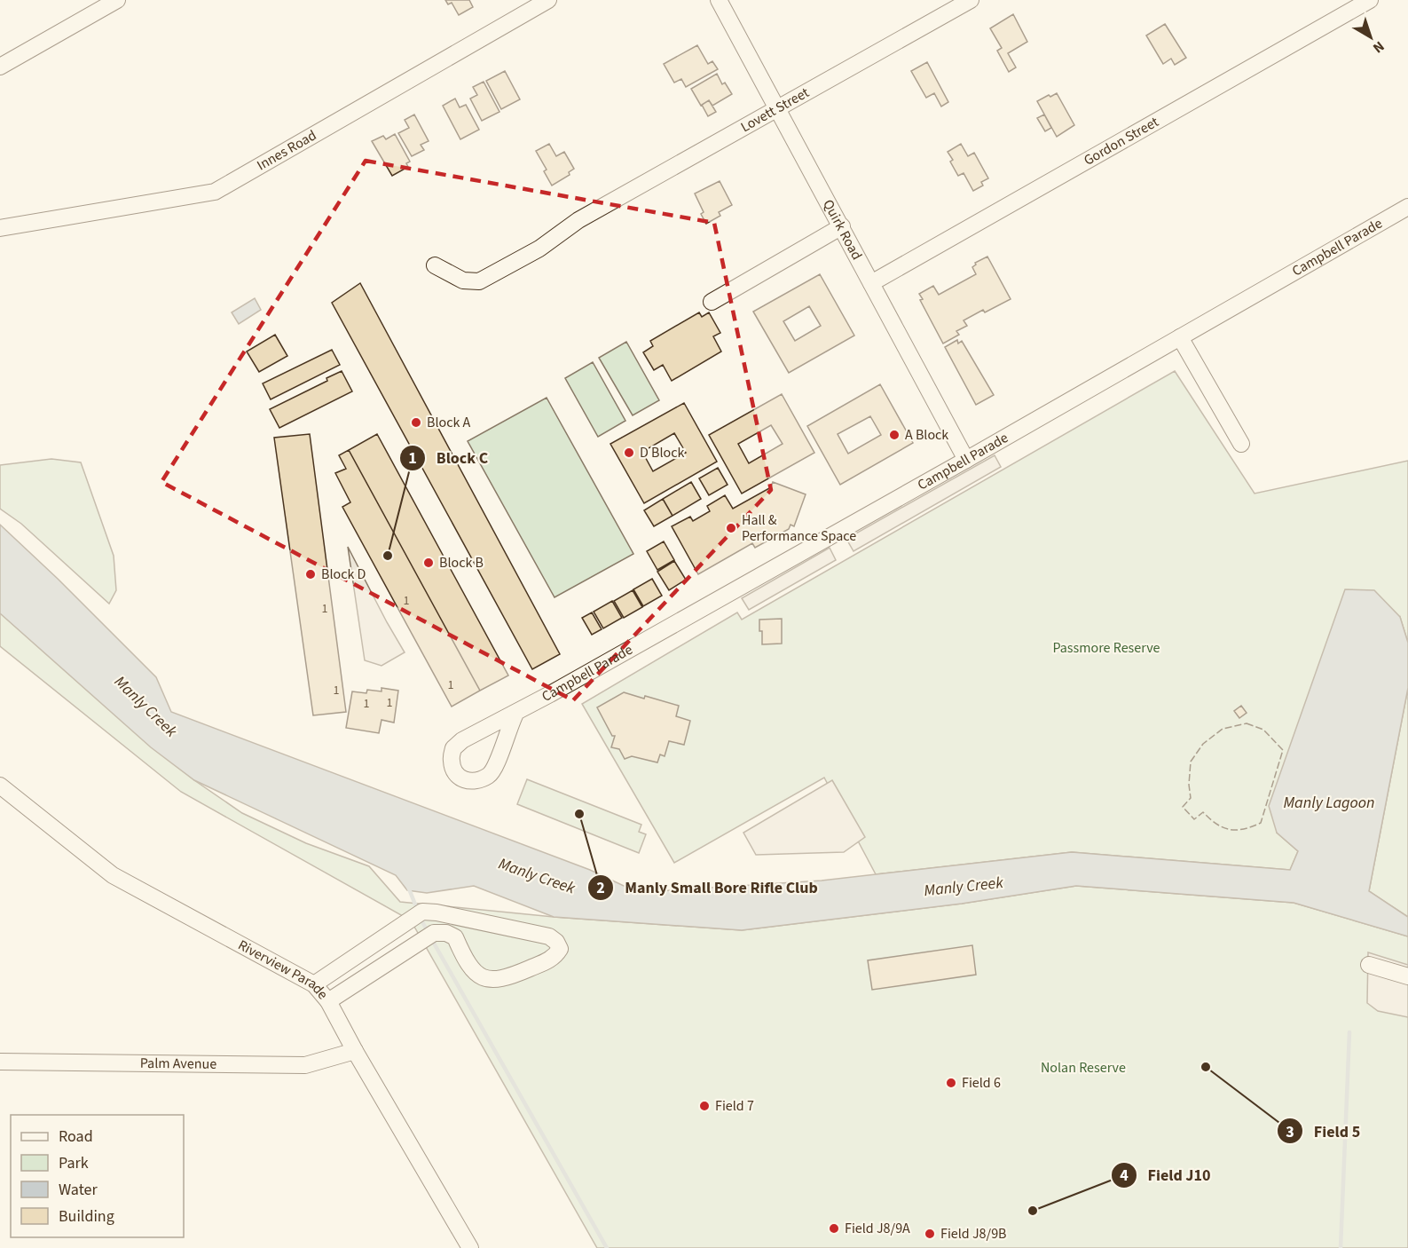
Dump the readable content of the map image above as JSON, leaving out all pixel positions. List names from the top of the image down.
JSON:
{
  "streets": {
    "street": [
      "Lovett Street",
      "Gordon Street",
      "Innes Road",
      "Quirk Road",
      "Campbell Parade",
      "Riverview Parade",
      "Palm Avenue"
    ]
  },
  "crossings": [
    ["Lovett Street", "Quirk Road"],
    ["Gordon Street", "Quirk Road"],
    ["Quirk Road", "Campbell Parade"],
    ["Riverview Parade", "Palm Avenue"]
  ],
  "water": ["Manly Creek", "Manly Lagoon"],
  "parks": ["Passmore Reserve", "Nolan Reserve"],
  "places": [
    "Block A",
    "A Block",
    "D Block",
    "Hall & Performance Space",
    "Block C",
    "Block B",
    "Block D",
    "Manly Small Bore Rifle Club",
    "Field 5",
    "Field 6",
    "Field 7",
    "Field J10",
    "Field J8/9A",
    "Field J8/9B"
  ],
  "house_numbers": [
    "1",
    "1",
    "1",
    "1",
    "1",
    "1"
  ],
  "legend": [
    "Road",
    "Park",
    "Water",
    "Building"
  ],
  "north": "bottom right"
}
